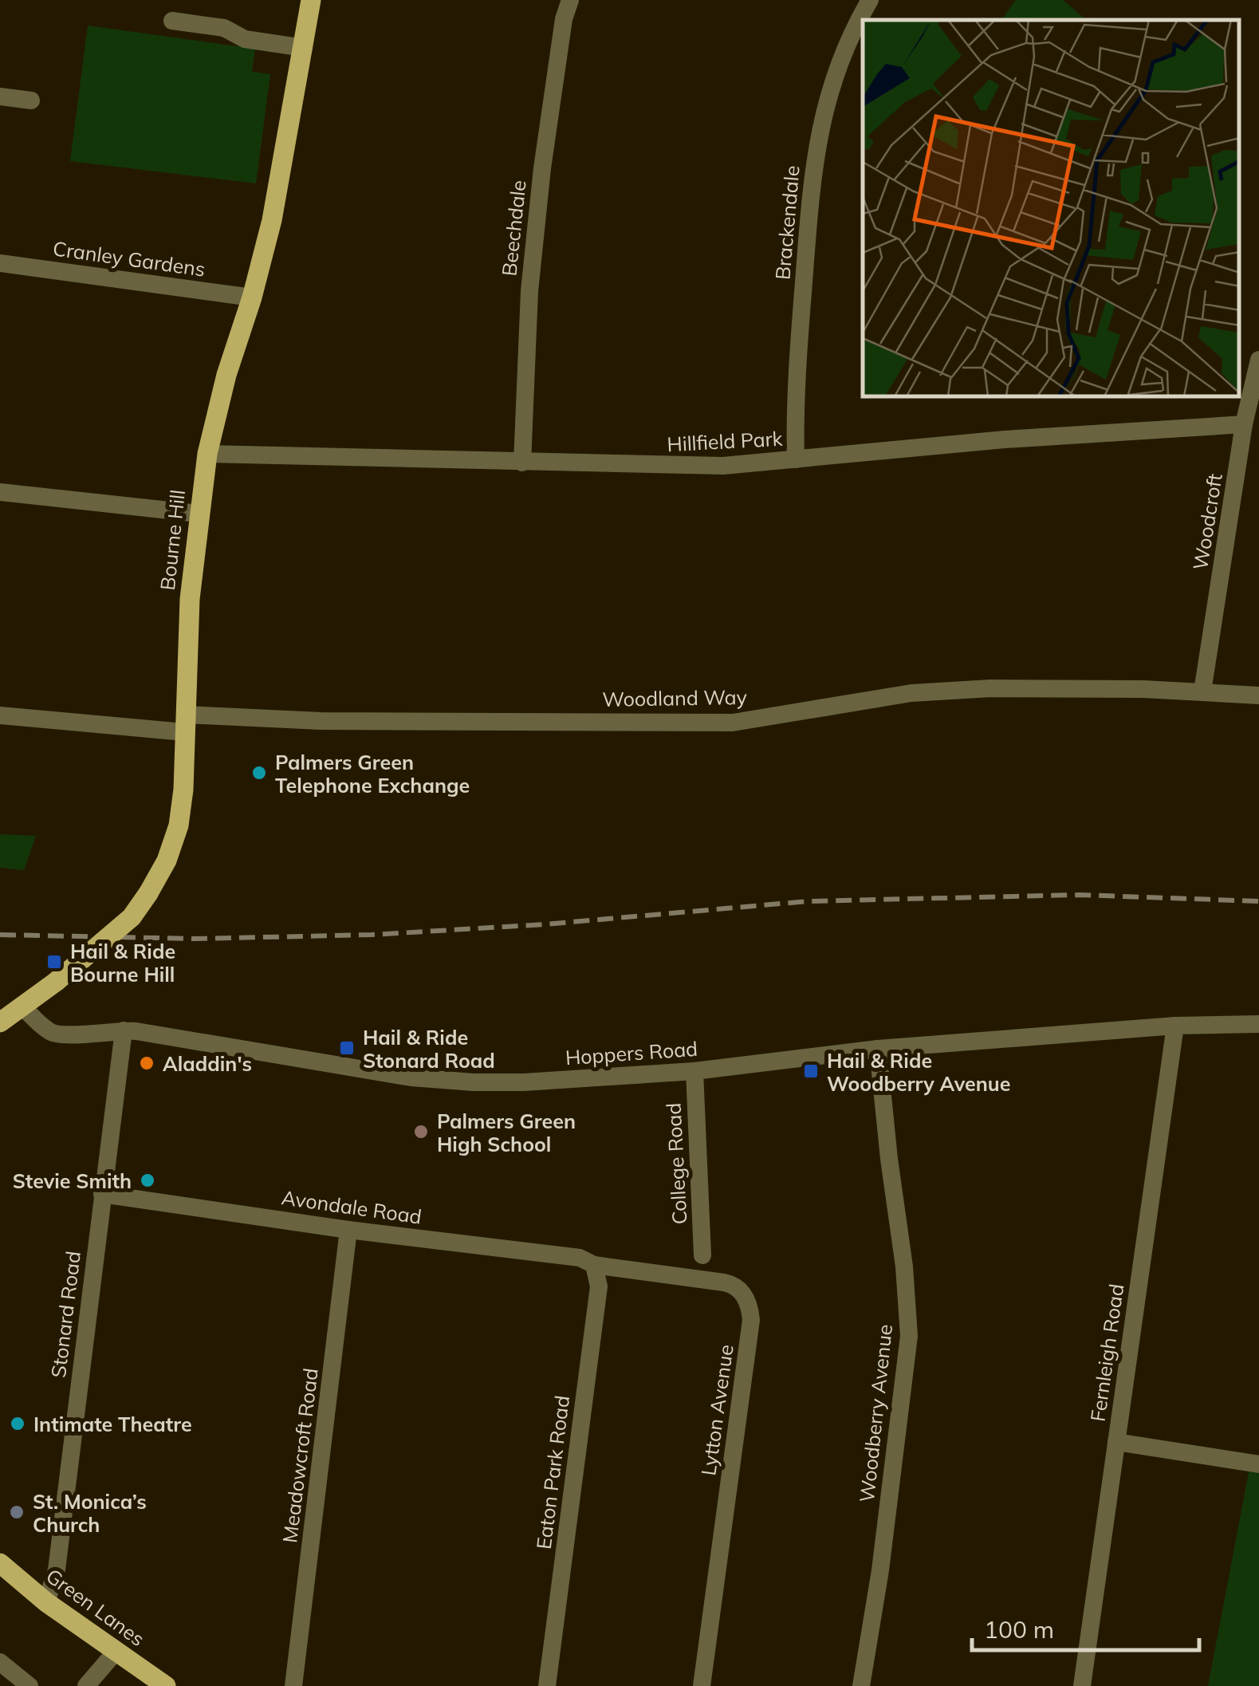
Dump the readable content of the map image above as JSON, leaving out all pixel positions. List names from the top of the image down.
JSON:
{
  "streets": {
    "main road": ["Bourne Hill", "Green Lanes"],
    "street": [
      "Brackendale",
      "Beechdale",
      "Cranley Gardens",
      "Hillfield Park",
      "Woodcroft",
      "Woodland Way",
      "Hoppers Road",
      "College Road",
      "Avondale Road",
      "Stonard Road",
      "Fernleigh Road",
      "Lytton Avenue",
      "Woodberry Avenue",
      "Meadowcroft Road",
      "Eaton Park Road"
    ]
  },
  "crossings": [
    ["Brackendale", "Hillfield Park"],
    ["Beechdale", "Hillfield Park"],
    ["Cranley Gardens", "Bourne Hill"],
    ["Hillfield Park", "Woodcroft"],
    ["Hillfield Park", "Bourne Hill"],
    ["Woodcroft", "Woodland Way"],
    ["Bourne Hill", "Woodland Way"],
    ["Bourne Hill", "Hoppers Road"],
    ["Hoppers Road", "College Road"],
    ["Hoppers Road", "Stonard Road"],
    ["Hoppers Road", "Fernleigh Road"],
    ["Hoppers Road", "Woodberry Avenue"],
    ["Avondale Road", "Stonard Road"],
    ["Avondale Road", "Lytton Avenue"],
    ["Avondale Road", "Meadowcroft Road"],
    ["Avondale Road", "Eaton Park Road"],
    ["Stonard Road", "Green Lanes"],
    ["Lytton Avenue", "Eaton Park Road"]
  ],
  "places": {
    "other": [
      "Palmers Green Telephone Exchange",
      "Aladdin's",
      "Palmers Green High School",
      "Stevie Smith",
      "Intimate Theatre",
      "St. Monica’s Church"
    ],
    "transit": ["Hail & Ride Bourne Hill", "Hail & Ride Stonard Road", "Hail & Ride Woodberry Avenue"]
  },
  "scale_bar": "100 m"
}
